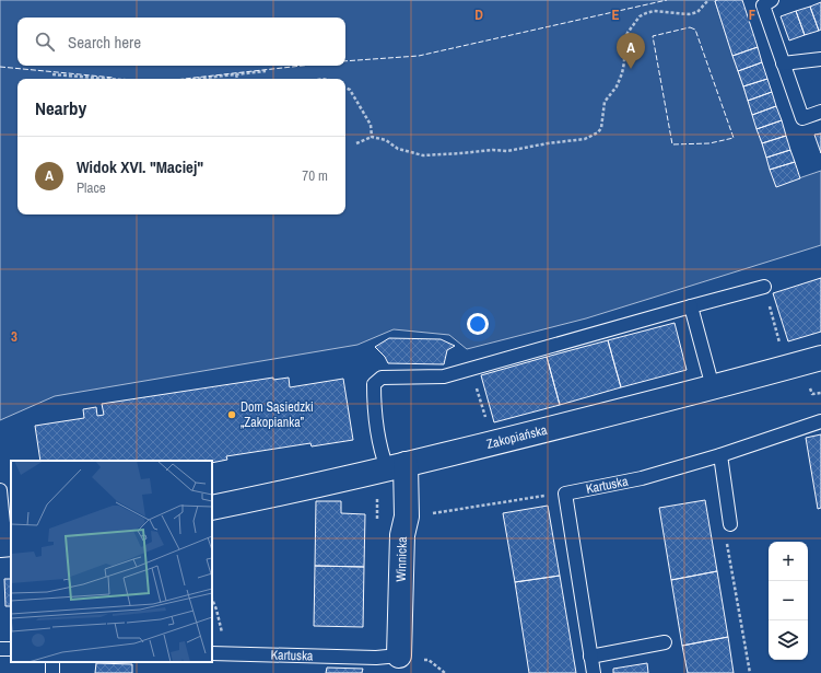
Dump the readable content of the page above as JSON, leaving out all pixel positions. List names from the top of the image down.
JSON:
{
  "streets": {
    "street": ["Zakopiańska", "Winnicka"],
    "lane": ["Kartuska"]
  },
  "crossings": [
    ["Zakopiańska", "Winnicka"],
    ["Kartuska", "Winnicka"]
  ],
  "places": ["Dom Sąsiedzki „Zakopianka”"],
  "page": {
    "search": "Search here",
    "pins": "A",
    "heading": "Nearby",
    "list": [
      {
        "mark": "A",
        "name": "Widok XVI. \"Maciej\"",
        "note": "Place",
        "value": "70 m"
      }
    ],
    "map_buttons": ["+", "−"]
  },
  "grid": {
    "columns": ["D", "E", "F"],
    "rows": ["3"]
  }
}
